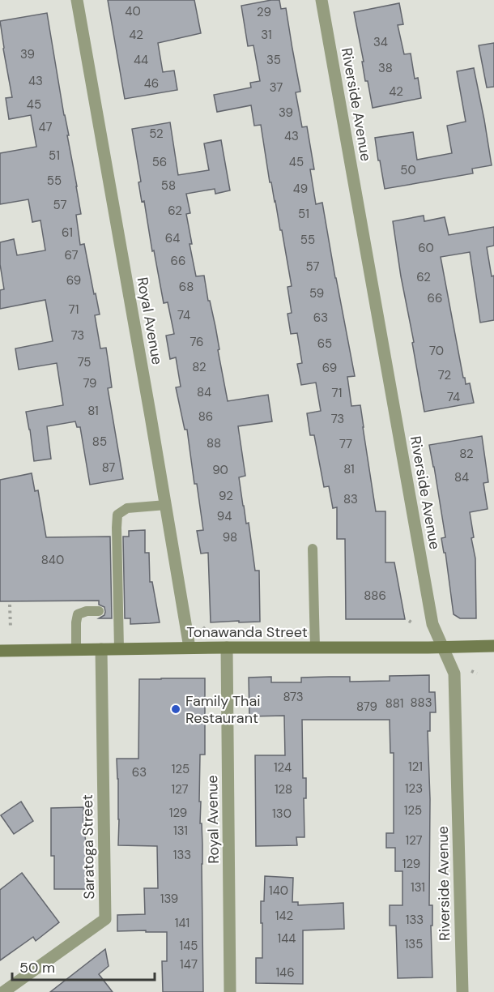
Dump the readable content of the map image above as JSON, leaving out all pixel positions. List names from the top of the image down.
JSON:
{
  "streets": {
    "street": [
      "Riverside Avenue",
      "Royal Avenue",
      "Tonawanda Street",
      "Saratoga Street"
    ]
  },
  "crossings": [
    ["Riverside Avenue", "Tonawanda Street"],
    ["Royal Avenue", "Tonawanda Street"],
    ["Tonawanda Street", "Saratoga Street"]
  ],
  "places": ["Family Thai Restaurant"],
  "house_numbers": [
    "40",
    "29",
    "42",
    "31",
    "34",
    "39",
    "44",
    "35",
    "38",
    "43",
    "46",
    "37",
    "42",
    "45",
    "39",
    "47",
    "52",
    "43",
    "51",
    "56",
    "45",
    "50",
    "55",
    "58",
    "49",
    "57",
    "62",
    "51",
    "61",
    "64",
    "55",
    "60",
    "67",
    "66",
    "57",
    "62",
    "69",
    "68",
    "59",
    "66",
    "71",
    "74",
    "63",
    "73",
    "76",
    "65",
    "70",
    "75",
    "82",
    "69",
    "72",
    "79",
    "84",
    "71",
    "74",
    "81",
    "86",
    "73",
    "85",
    "88",
    "77",
    "82",
    "87",
    "81",
    "90",
    "84",
    "92",
    "83",
    "94",
    "98",
    "840",
    "886",
    "873",
    "883",
    "881",
    "879",
    "121",
    "124",
    "125",
    "63",
    "123",
    "127",
    "128",
    "125",
    "129",
    "130",
    "131",
    "127",
    "133",
    "129",
    "131",
    "140",
    "139",
    "142",
    "133",
    "141",
    "144",
    "135",
    "145",
    "147",
    "146"
  ],
  "scale_bar": "50 m"
}
